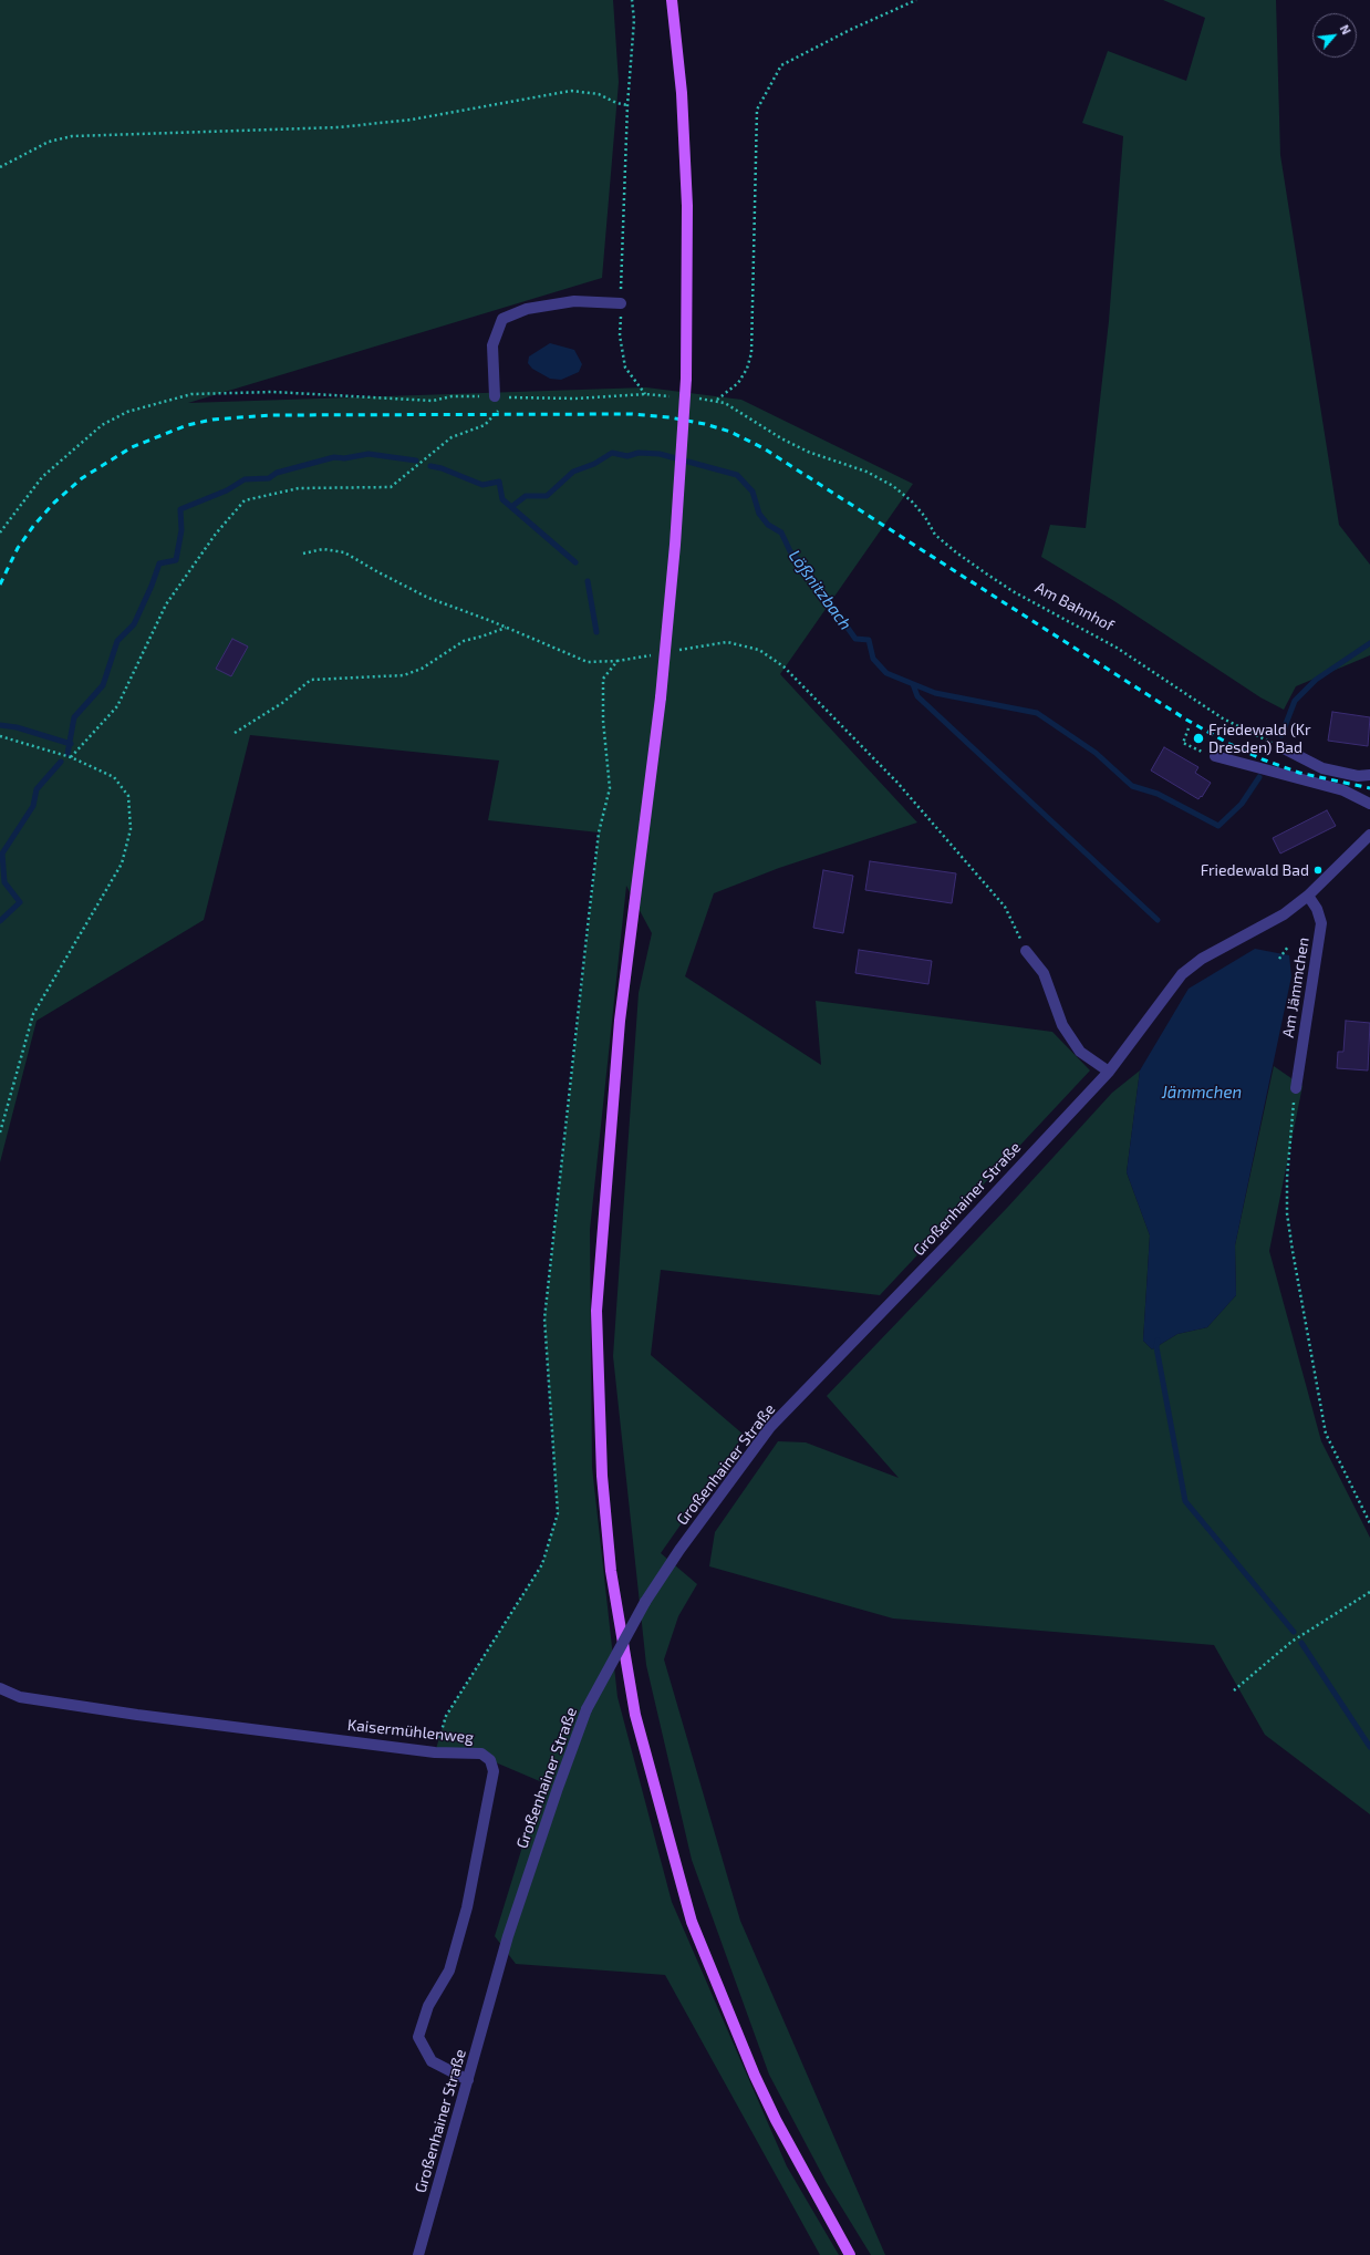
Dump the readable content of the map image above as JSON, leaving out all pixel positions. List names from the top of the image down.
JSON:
{
  "streets": {
    "street": ["Am Jämmchen", "Großenhainer Straße", "Kaisermühlenweg"],
    "path": ["Am Bahnhof"]
  },
  "crossings": [
    ["Am Jämmchen", "Großenhainer Straße"],
    ["Großenhainer Straße", "Kaisermühlenweg"]
  ],
  "water": ["Lößnitzbach", "Jämmchen"],
  "places": ["Friedewald (Kr Dresden) Bad", "Friedewald Bad"],
  "north": "top right"
}
